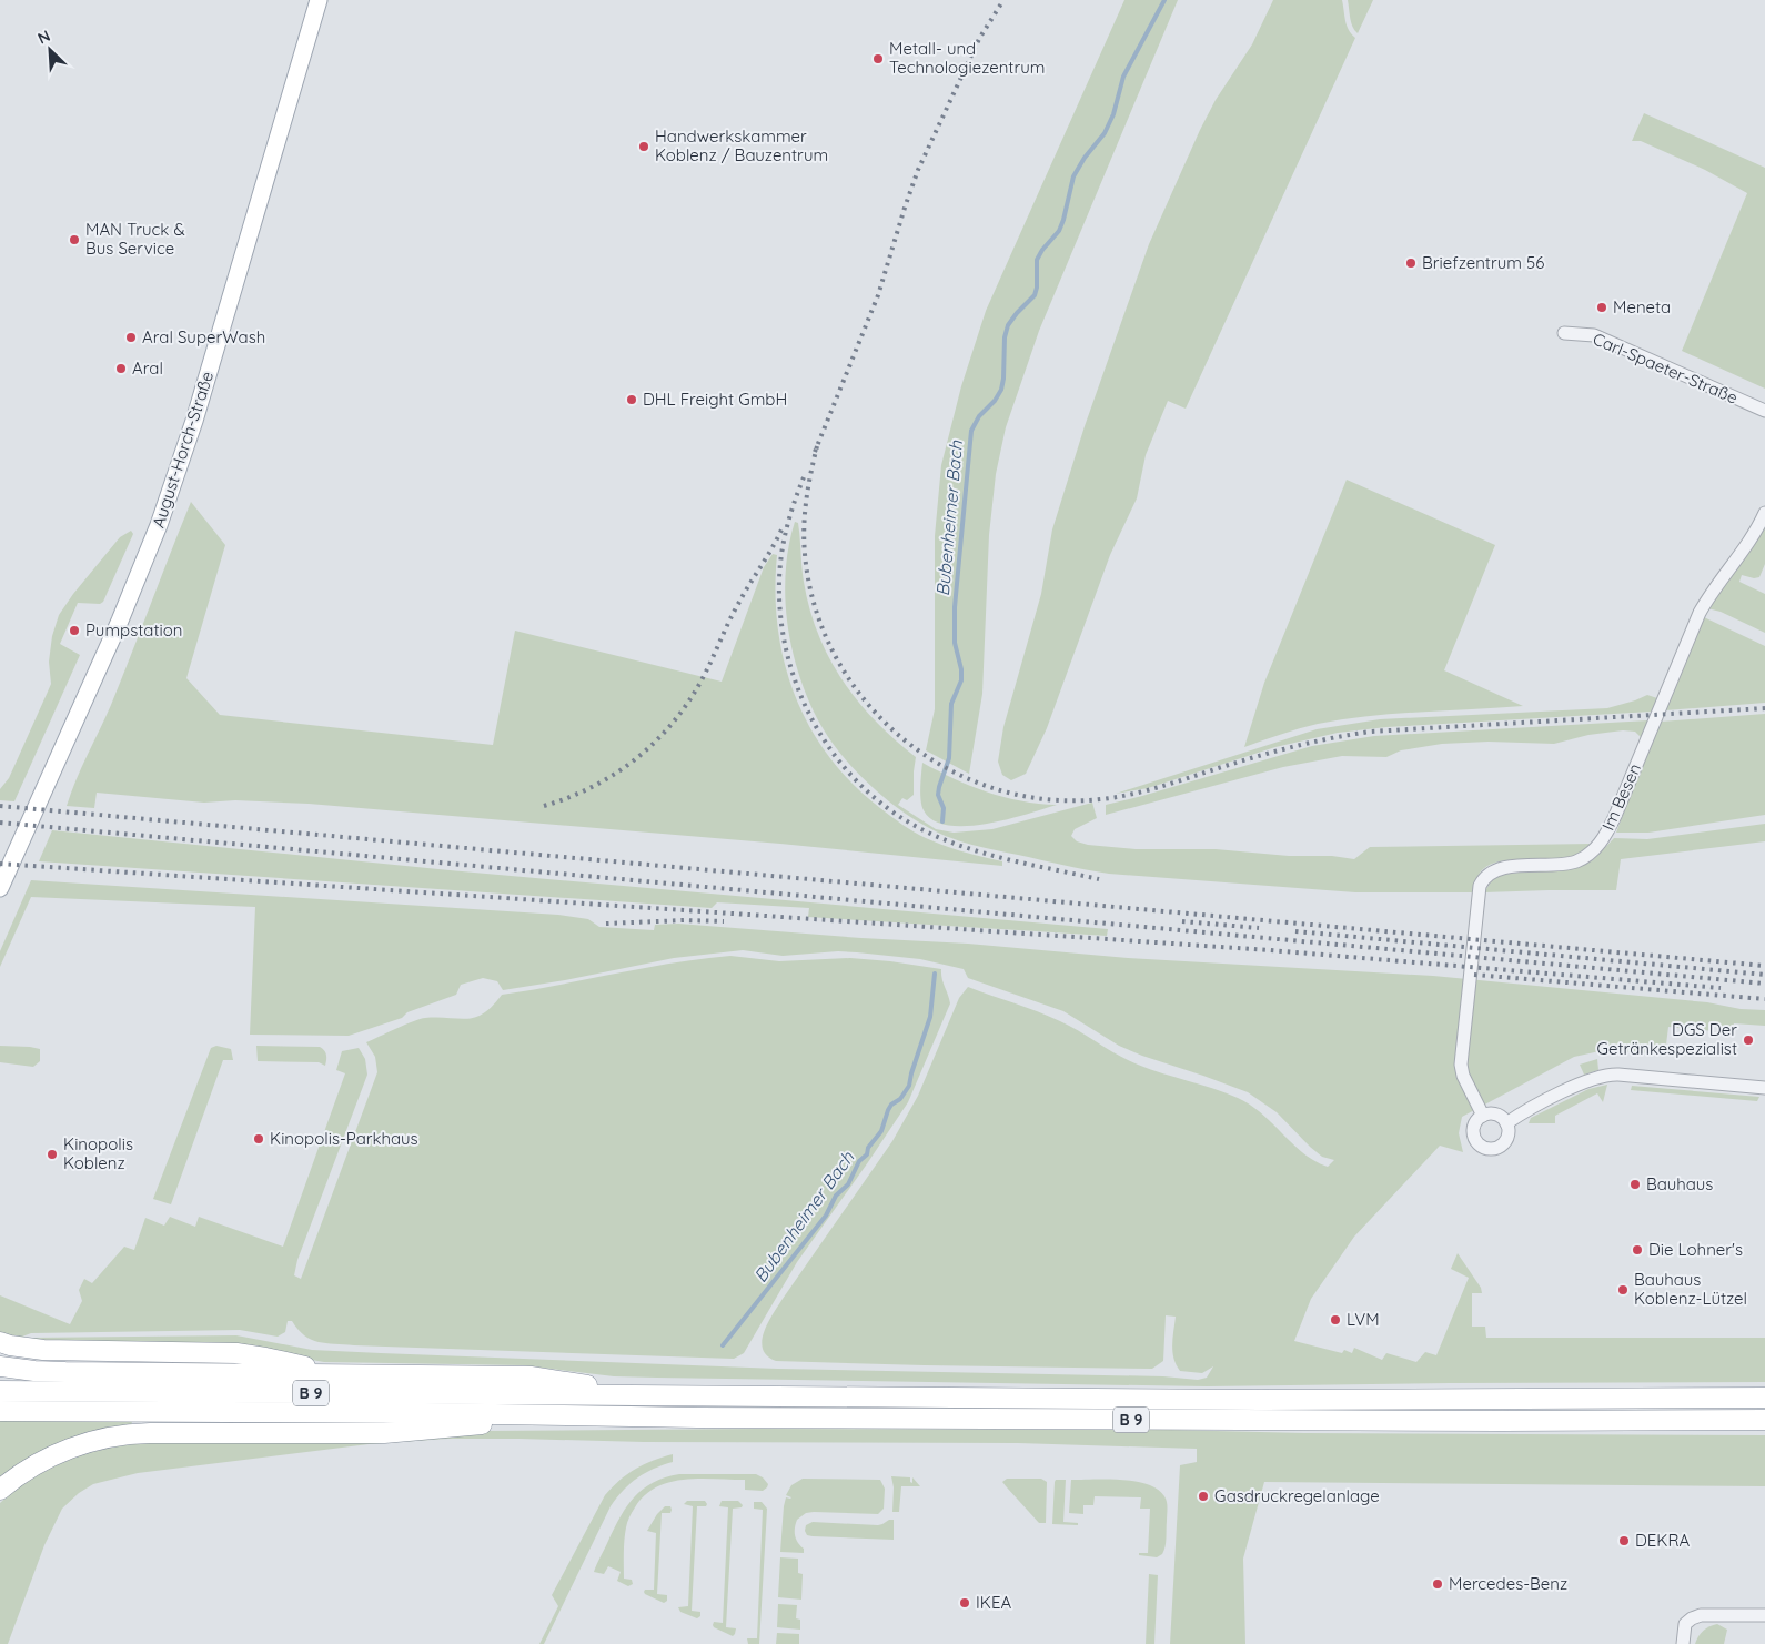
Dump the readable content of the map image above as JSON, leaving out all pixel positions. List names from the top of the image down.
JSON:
{
  "streets": {
    "highway": ["B 9"],
    "main road": ["August-Horch-Straße"],
    "street": ["Carl-Spaeter-Straße", "Im Besen"]
  },
  "water": ["Bubenheimer Bach"],
  "places": [
    "Metall- und Technologiezentrum",
    "Handwerkskammer Koblenz / Bauzentrum",
    "MAN Truck & Bus Service",
    "Briefzentrum 56",
    "Meneta",
    "Aral SuperWash",
    "Aral",
    "DHL Freight GmbH",
    "Pumpstation",
    "DGS Der Getränkespezialist",
    "Kinopolis-Parkhaus",
    "Kinopolis Koblenz",
    "Bauhaus",
    "Die Lohner's",
    "Bauhaus Koblenz-Lützel",
    "LVM",
    "Gasdruckregelanlage",
    "DEKRA",
    "Mercedes-Benz",
    "IKEA"
  ],
  "north": "top left"
}
